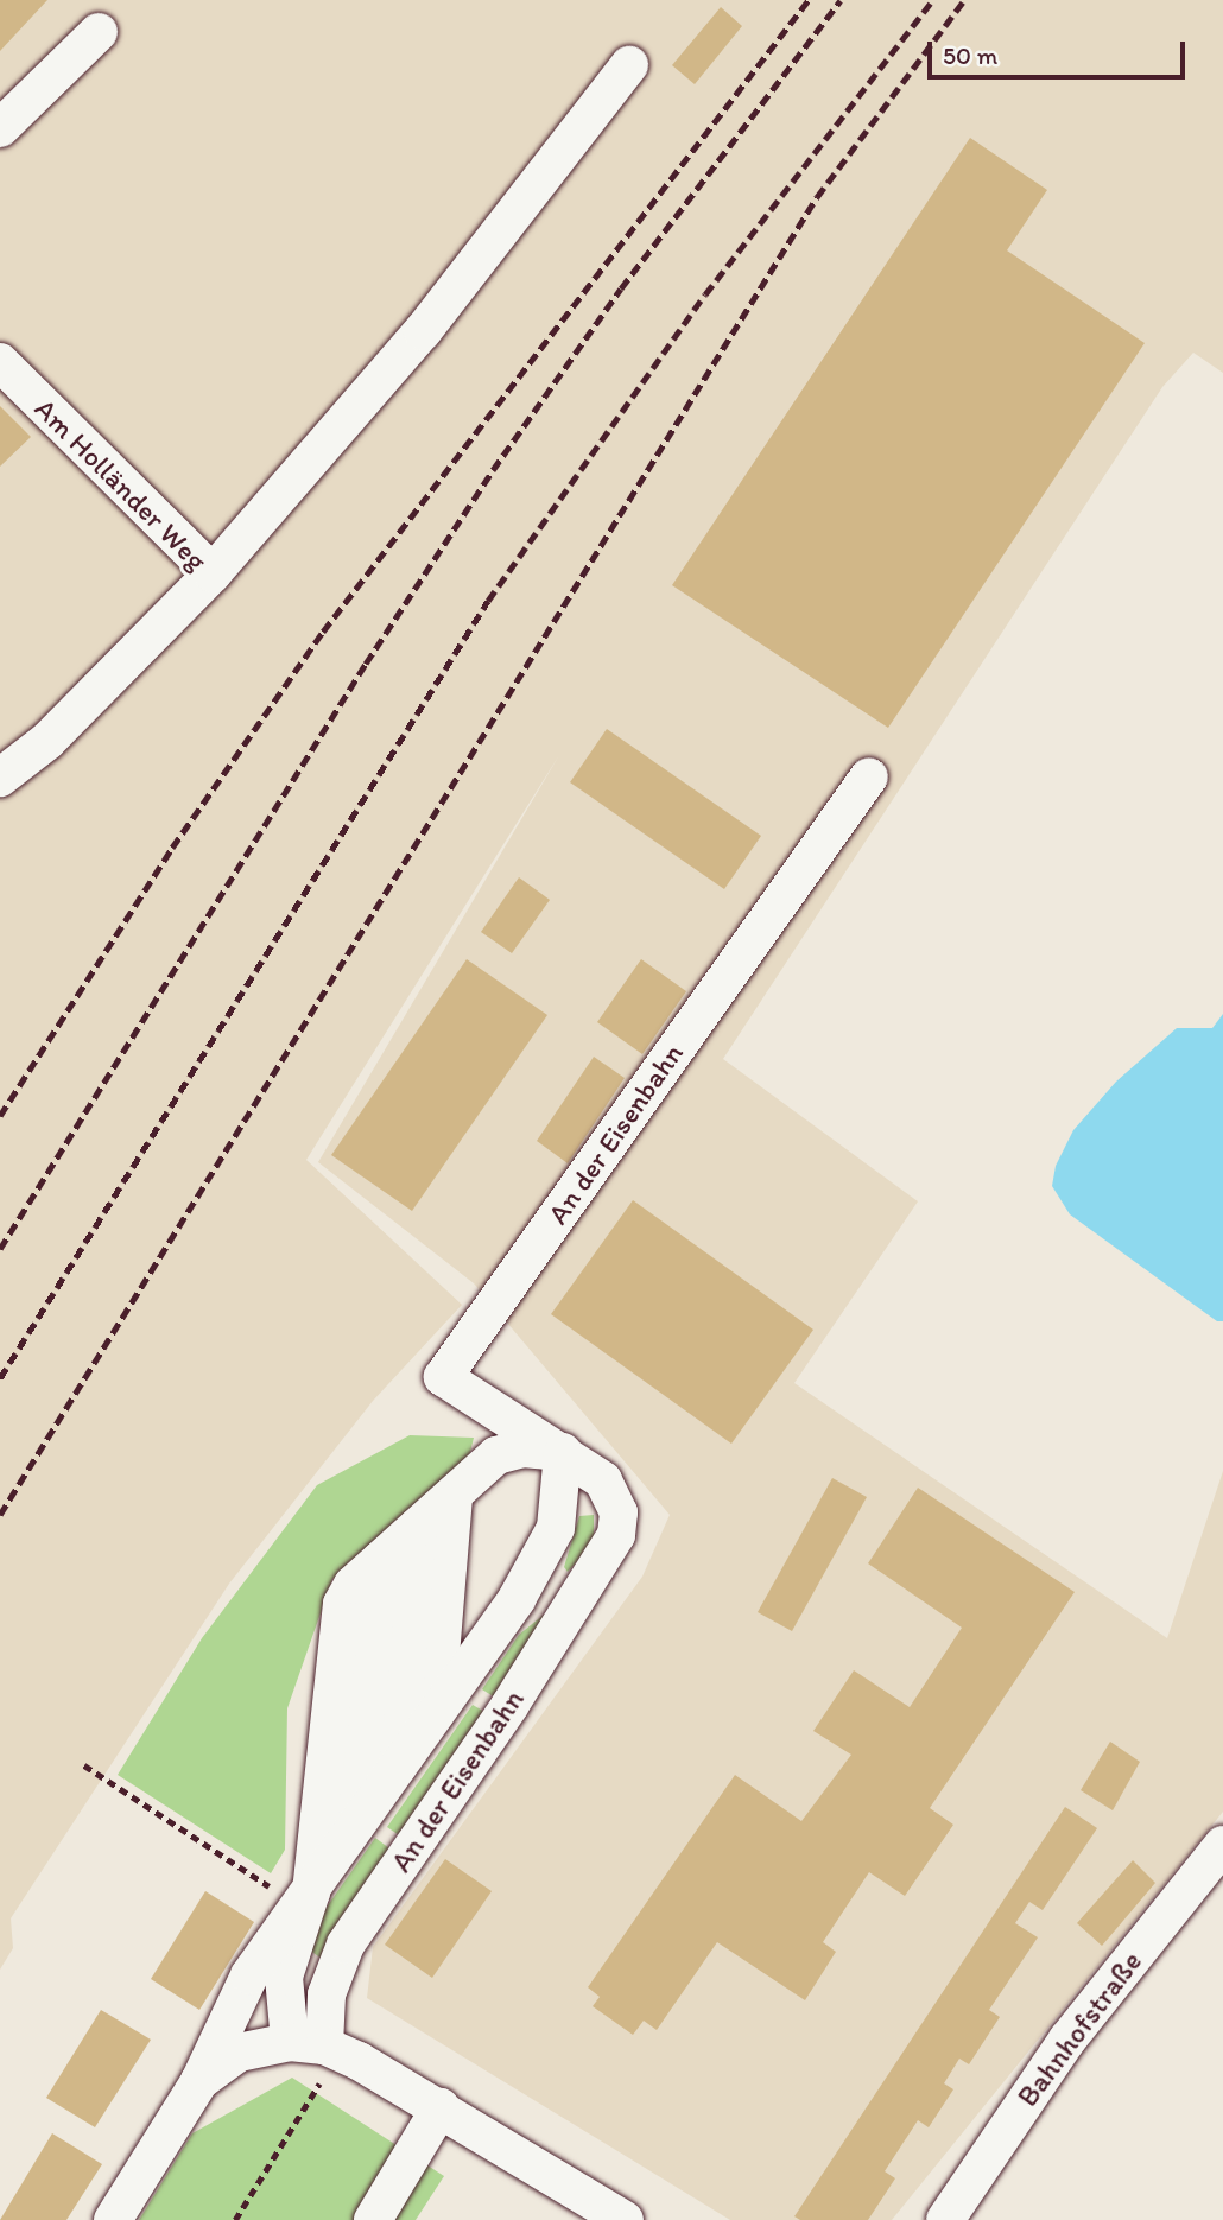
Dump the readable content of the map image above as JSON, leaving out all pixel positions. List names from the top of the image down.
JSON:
{
  "streets": {
    "street": ["Am Holländer Weg", "An der Eisenbahn", "Bahnhofstraße"]
  },
  "scale_bar": "50 m"
}
